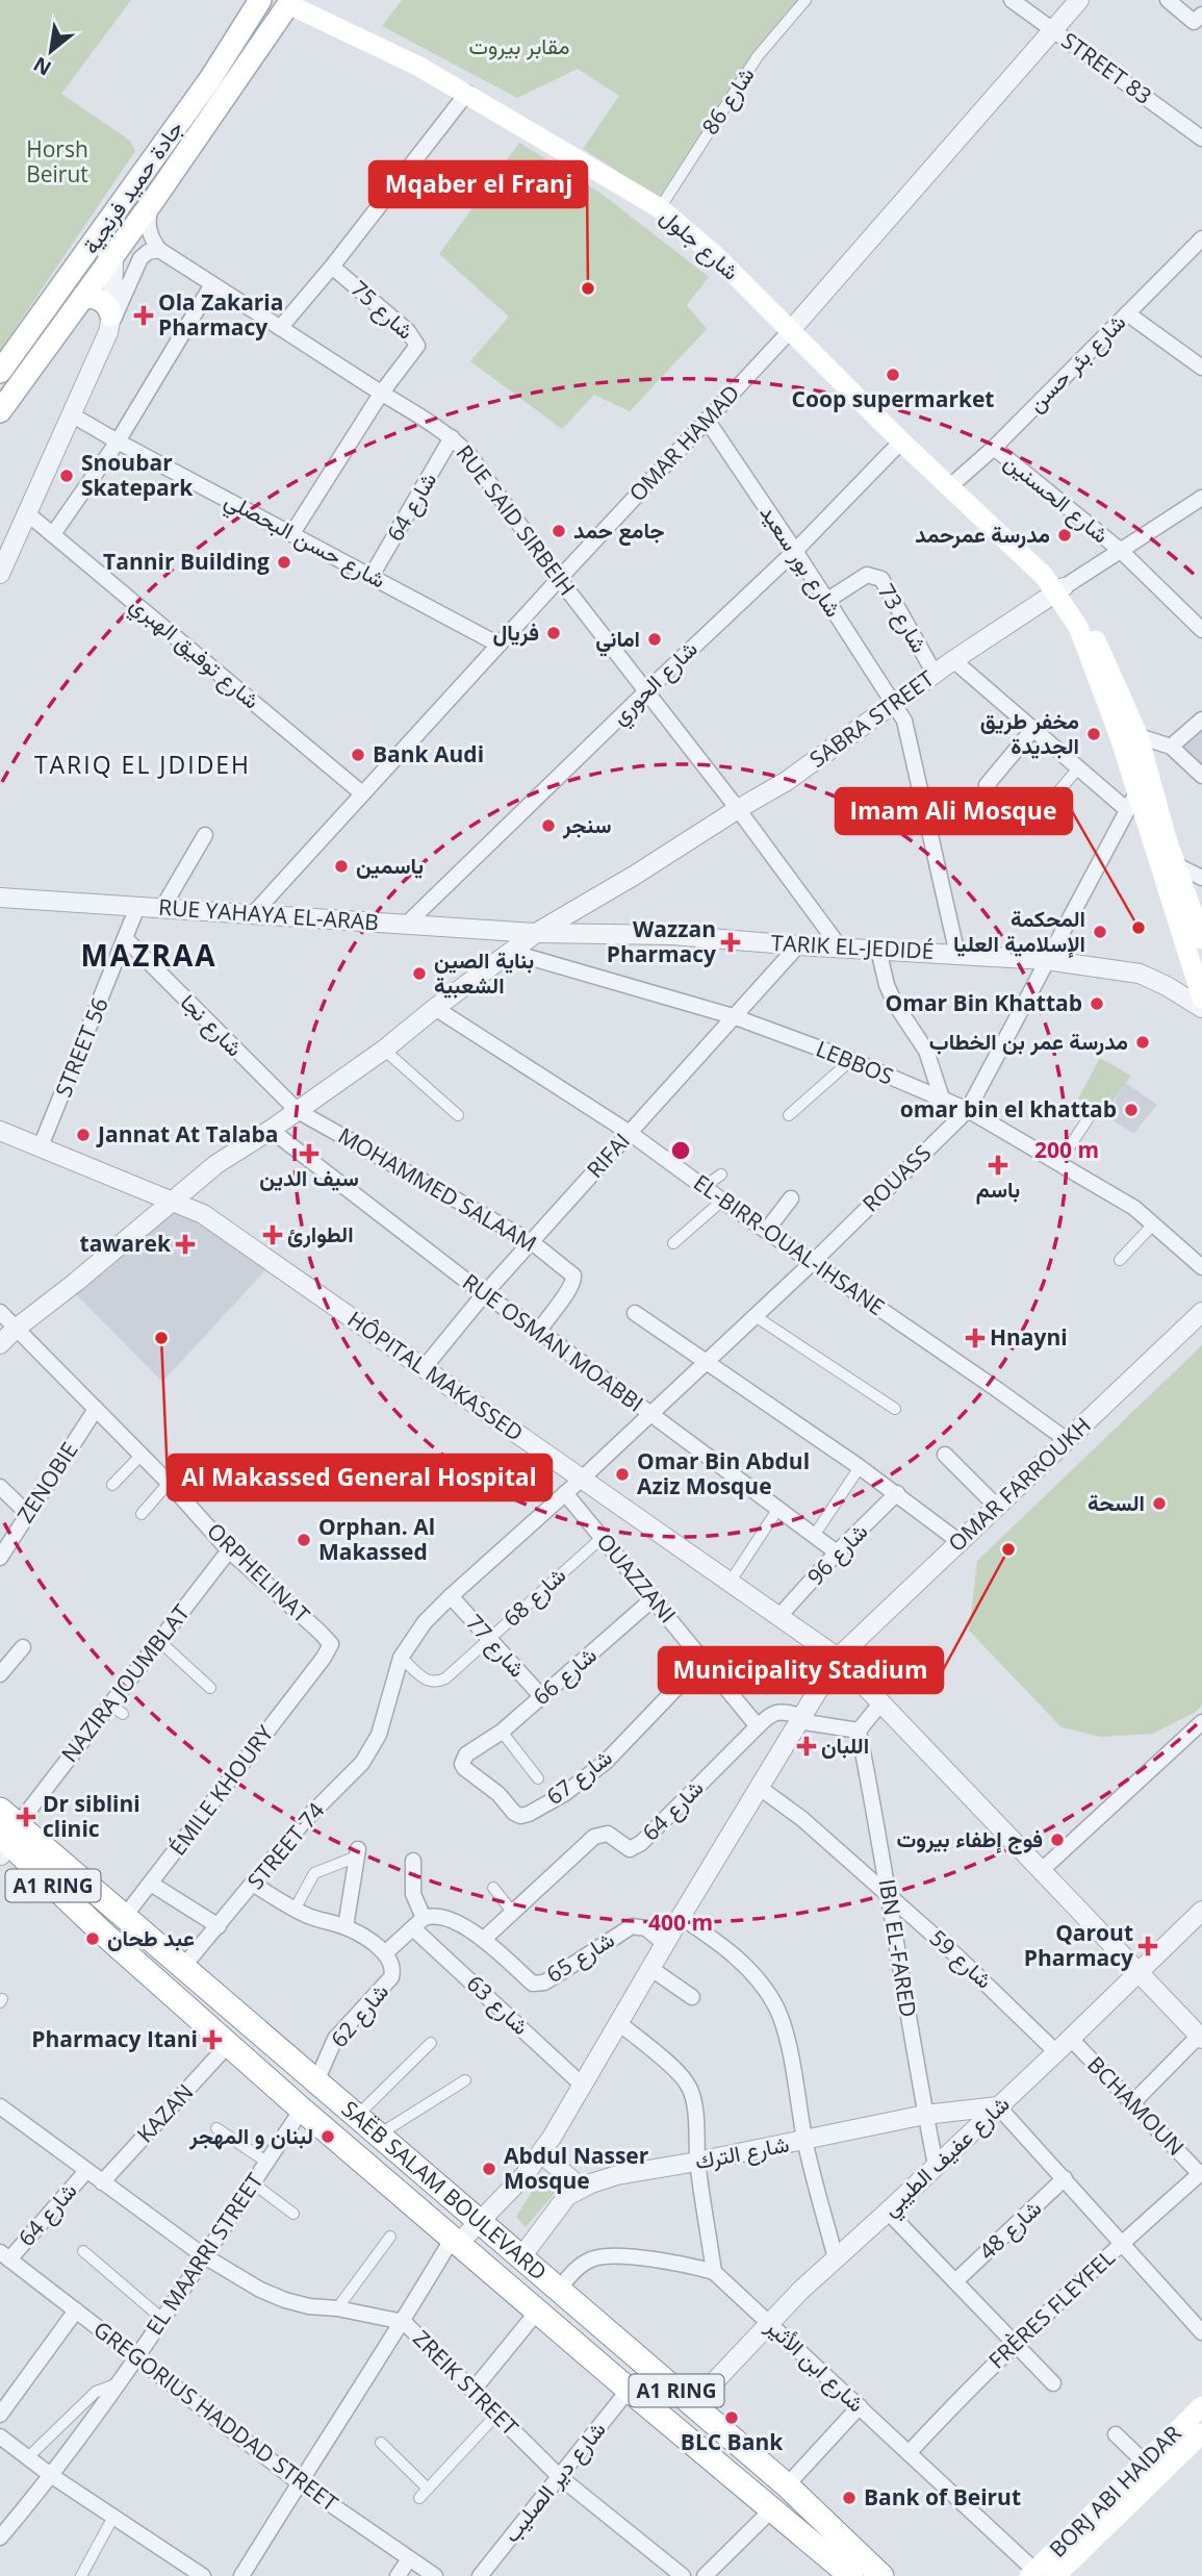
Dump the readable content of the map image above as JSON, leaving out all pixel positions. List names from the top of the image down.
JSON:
{
  "streets": {
    "highway": ["A1 RING", "SAËB SALAM BOULEVARD"],
    "main road": ["جادة حميد فرنجية", "شارع جلول", "BORJ ABI HAIDAR"],
    "street": [
      "STREET 83",
      "شارع 86",
      "شارع 75",
      "شارع بئر حسن",
      "OMAR HAMAD",
      "شارع الحسنين",
      "شارع 64",
      "RUE SAID SIRBEIH",
      "شارع حسن البحصلي",
      "شارع بور سعيد",
      "شارع 73",
      "شارع توفيق الهبري",
      "شارع الحوري",
      "SABRA STREET",
      "RUE YAHAYA EL-ARAB",
      "TARIK EL-JEDIDÉ",
      "شارع نجا",
      "STREET 56",
      "LEBBOS",
      "RIFAI",
      "ROUASS",
      "MOHAMMED SALAAM",
      "EL-BIRR-OUAL-IHSANE",
      "RUE OSMAN MOABBI",
      "HÔPITAL MAKASSED",
      "ZENOBIE",
      "OMAR FARROUKH",
      "شارع 96",
      "ORPHELINAT",
      "OUAZZANI",
      "شارع 68",
      "شارع 77",
      "شارع 66",
      "NAZIRA JOUMBLAT",
      "شارع 67",
      "ÉMILE KHOURY",
      "STREET 74",
      "IBN EL-FARED",
      "شارع 65",
      "شارع 59",
      "شارع 63",
      "شارع 62",
      "BCHAMOUN",
      "KAZAN",
      "شارع الترك",
      "شارع عفيف الطيبي",
      "شارع 48",
      "EL MAARRI STREET",
      "FRÈRES FLEYFEL",
      "شارع ابن الأثير",
      "ZREIK STREET",
      "GREGORIUS HADDAD STREET",
      "شارع دير الصليب"
    ]
  },
  "crossings": [
    ["STREET 83", "OMAR HAMAD"],
    ["شارع 86", "شارع جلول"],
    ["شارع جلول", "شارع بئر حسن"],
    ["شارع جلول", "OMAR HAMAD"],
    ["شارع جلول", "شارع الحوري"],
    ["شارع جلول", "SABRA STREET"],
    ["شارع 75", "RUE SAID SIRBEIH"],
    ["شارع بئر حسن", "شارع الحسنين"],
    ["OMAR HAMAD", "RUE SAID SIRBEIH"],
    ["OMAR HAMAD", "شارع حسن البحصلي"],
    ["OMAR HAMAD", "شارع بور سعيد"],
    ["OMAR HAMAD", "شارع توفيق الهبري"],
    ["OMAR HAMAD", "RUE YAHAYA EL-ARAB"],
    ["شارع الحسنين", "SABRA STREET"],
    ["شارع 64", "RUE SAID SIRBEIH"],
    ["شارع 64", "شارع حسن البحصلي"],
    ["شارع 64", "OUAZZANI"],
    ["شارع 64", "شارع 65"],
    ["شارع 64", "ZREIK STREET"],
    ["شارع 64", "GREGORIUS HADDAD STREET"],
    ["RUE SAID SIRBEIH", "شارع الحوري"],
    ["RUE SAID SIRBEIH", "SABRA STREET"],
    ["RUE SAID SIRBEIH", "TARIK EL-JEDIDÉ"],
    ["شارع بور سعيد", "شارع 73"],
    ["شارع بور سعيد", "شارع الحوري"],
    ["شارع بور سعيد", "SABRA STREET"],
    ["شارع بور سعيد", "TARIK EL-JEDIDÉ"],
    ["شارع 73", "SABRA STREET"],
    ["شارع الحوري", "RUE YAHAYA EL-ARAB"],
    ["SABRA STREET", "RUE YAHAYA EL-ARAB"],
    ["SABRA STREET", "TARIK EL-JEDIDÉ"],
    ["SABRA STREET", "شارع نجا"],
    ["SABRA STREET", "LEBBOS"],
    ["SABRA STREET", "MOHAMMED SALAAM"],
    ["SABRA STREET", "EL-BIRR-OUAL-IHSANE"],
    ["SABRA STREET", "RUE OSMAN MOABBI"],
    ["SABRA STREET", "HÔPITAL MAKASSED"],
    ["SABRA STREET", "ORPHELINAT"],
    ["RUE YAHAYA EL-ARAB", "TARIK EL-JEDIDÉ"],
    ["RUE YAHAYA EL-ARAB", "STREET 56"],
    ["TARIK EL-JEDIDÉ", "RIFAI"],
    ["TARIK EL-JEDIDÉ", "ROUASS"],
    ["شارع نجا", "STREET 56"],
    ["شارع نجا", "MOHAMMED SALAAM"],
    ["STREET 56", "HÔPITAL MAKASSED"],
    ["LEBBOS", "RIFAI"],
    ["LEBBOS", "ROUASS"],
    ["RIFAI", "MOHAMMED SALAAM"],
    ["RIFAI", "EL-BIRR-OUAL-IHSANE"],
    ["RIFAI", "RUE OSMAN MOABBI"],
    ["RIFAI", "HÔPITAL MAKASSED"],
    ["ROUASS", "EL-BIRR-OUAL-IHSANE"],
    ["ROUASS", "RUE OSMAN MOABBI"],
    ["ROUASS", "HÔPITAL MAKASSED"],
    ["ROUASS", "OUAZZANI"],
    ["ROUASS", "شارع 77"],
    ["ROUASS", "STREET 74"],
    ["MOHAMMED SALAAM", "RUE OSMAN MOABBI"],
    ["EL-BIRR-OUAL-IHSANE", "OMAR FARROUKH"],
    ["RUE OSMAN MOABBI", "شارع 96"],
    ["HÔPITAL MAKASSED", "OMAR FARROUKH"],
    ["HÔPITAL MAKASSED", "شارع 96"],
    ["HÔPITAL MAKASSED", "شارع عفيف الطيبي"],
    ["ZENOBIE", "ORPHELINAT"],
    ["OMAR FARROUKH", "شارع 65"],
    ["OMAR FARROUKH", "شارع 59"],
    ["OMAR FARROUKH", "شارع 63"],
    ["OMAR FARROUKH", "SAËB SALAM BOULEVARD"],
    ["ORPHELINAT", "NAZIRA JOUMBLAT"],
    ["ORPHELINAT", "ÉMILE KHOURY"],
    ["OUAZZANI", "شارع 68"],
    ["OUAZZANI", "شارع 66"],
    ["OUAZZANI", "شارع 67"],
    ["شارع 68", "شارع 77"],
    ["شارع 68", "STREET 74"],
    ["شارع 77", "شارع 66"],
    ["شارع 77", "STREET 74"],
    ["شارع 66", "شارع 67"],
    ["NAZIRA JOUMBLAT", "SAËB SALAM BOULEVARD"],
    ["ÉMILE KHOURY", "SAËB SALAM BOULEVARD"],
    ["STREET 74", "شارع 62"],
    ["STREET 74", "SAËB SALAM BOULEVARD"],
    ["IBN EL-FARED", "شارع 59"],
    ["IBN EL-FARED", "شارع الترك"],
    ["IBN EL-FARED", "شارع عفيف الطيبي"],
    ["شارع 65", "شارع 63"],
    ["شارع 59", "شارع عفيف الطيبي"],
    ["شارع 62", "SAËB SALAM BOULEVARD"],
    ["BCHAMOUN", "شارع عفيف الطيبي"],
    ["BCHAMOUN", "FRÈRES FLEYFEL"],
    ["KAZAN", "SAËB SALAM BOULEVARD"],
    ["KAZAN", "ZREIK STREET"],
    ["شارع الترك", "شارع عفيف الطيبي"],
    ["شارع الترك", "SAËB SALAM BOULEVARD"],
    ["شارع عفيف الطيبي", "SAËB SALAM BOULEVARD"],
    ["شارع عفيف الطيبي", "شارع ابن الأثير"],
    ["SAËB SALAM BOULEVARD", "EL MAARRI STREET"],
    ["SAËB SALAM BOULEVARD", "شارع ابن الأثير"],
    ["SAËB SALAM BOULEVARD", "شارع دير الصليب"],
    ["EL MAARRI STREET", "ZREIK STREET"],
    ["EL MAARRI STREET", "GREGORIUS HADDAD STREET"],
    ["FRÈRES FLEYFEL", "شارع ابن الأثير"],
    ["شارع ابن الأثير", "BORJ ABI HAIDAR"],
    ["ZREIK STREET", "شارع دير الصليب"]
  ],
  "districts": ["TARIQ EL JDIDEH", "MAZRAA"],
  "parks": ["مقابر بيروت", "Horsh Beirut"],
  "places": {
    "other": [
      "Mqaber el Franj",
      "Coop supermarket",
      "Snoubar Skatepark",
      "جامع حمد",
      "مدرسة عمرحمد",
      "Tannir Building",
      "فريال",
      "اماني",
      "مخفر طريق الجديدة",
      "Bank Audi",
      "سنجر",
      "ياسمين",
      "Imam Ali Mosque",
      "المحكمة الإسلامية العليا",
      "بناية الصين الشعبية",
      "Omar Bin Khattab",
      "مدرسة عمر بن الخطاب",
      "omar bin el khattab",
      "Jannat At Talaba",
      "Al Makassed General Hospital",
      "Omar Bin Abdul Aziz Mosque",
      "السحة",
      "Orphan. Al Makassed",
      "Municipality Stadium",
      "فوج إطفاء بيروت",
      "عبد طحان",
      "لبنان و المهجر",
      "Abdul Nasser Mosque",
      "BLC Bank",
      "Bank of Beirut"
    ],
    "health": [
      "Ola Zakaria Pharmacy",
      "Wazzan Pharmacy",
      "سيف الدين",
      "باسم",
      "الطوارئ",
      "tawarek",
      "Hnayni",
      "اللبان",
      "Dr siblini clinic",
      "Qarout Pharmacy",
      "Pharmacy Itani"
    ]
  },
  "north": "bottom left",
  "rings": ["200 m", "400 m"]
}
